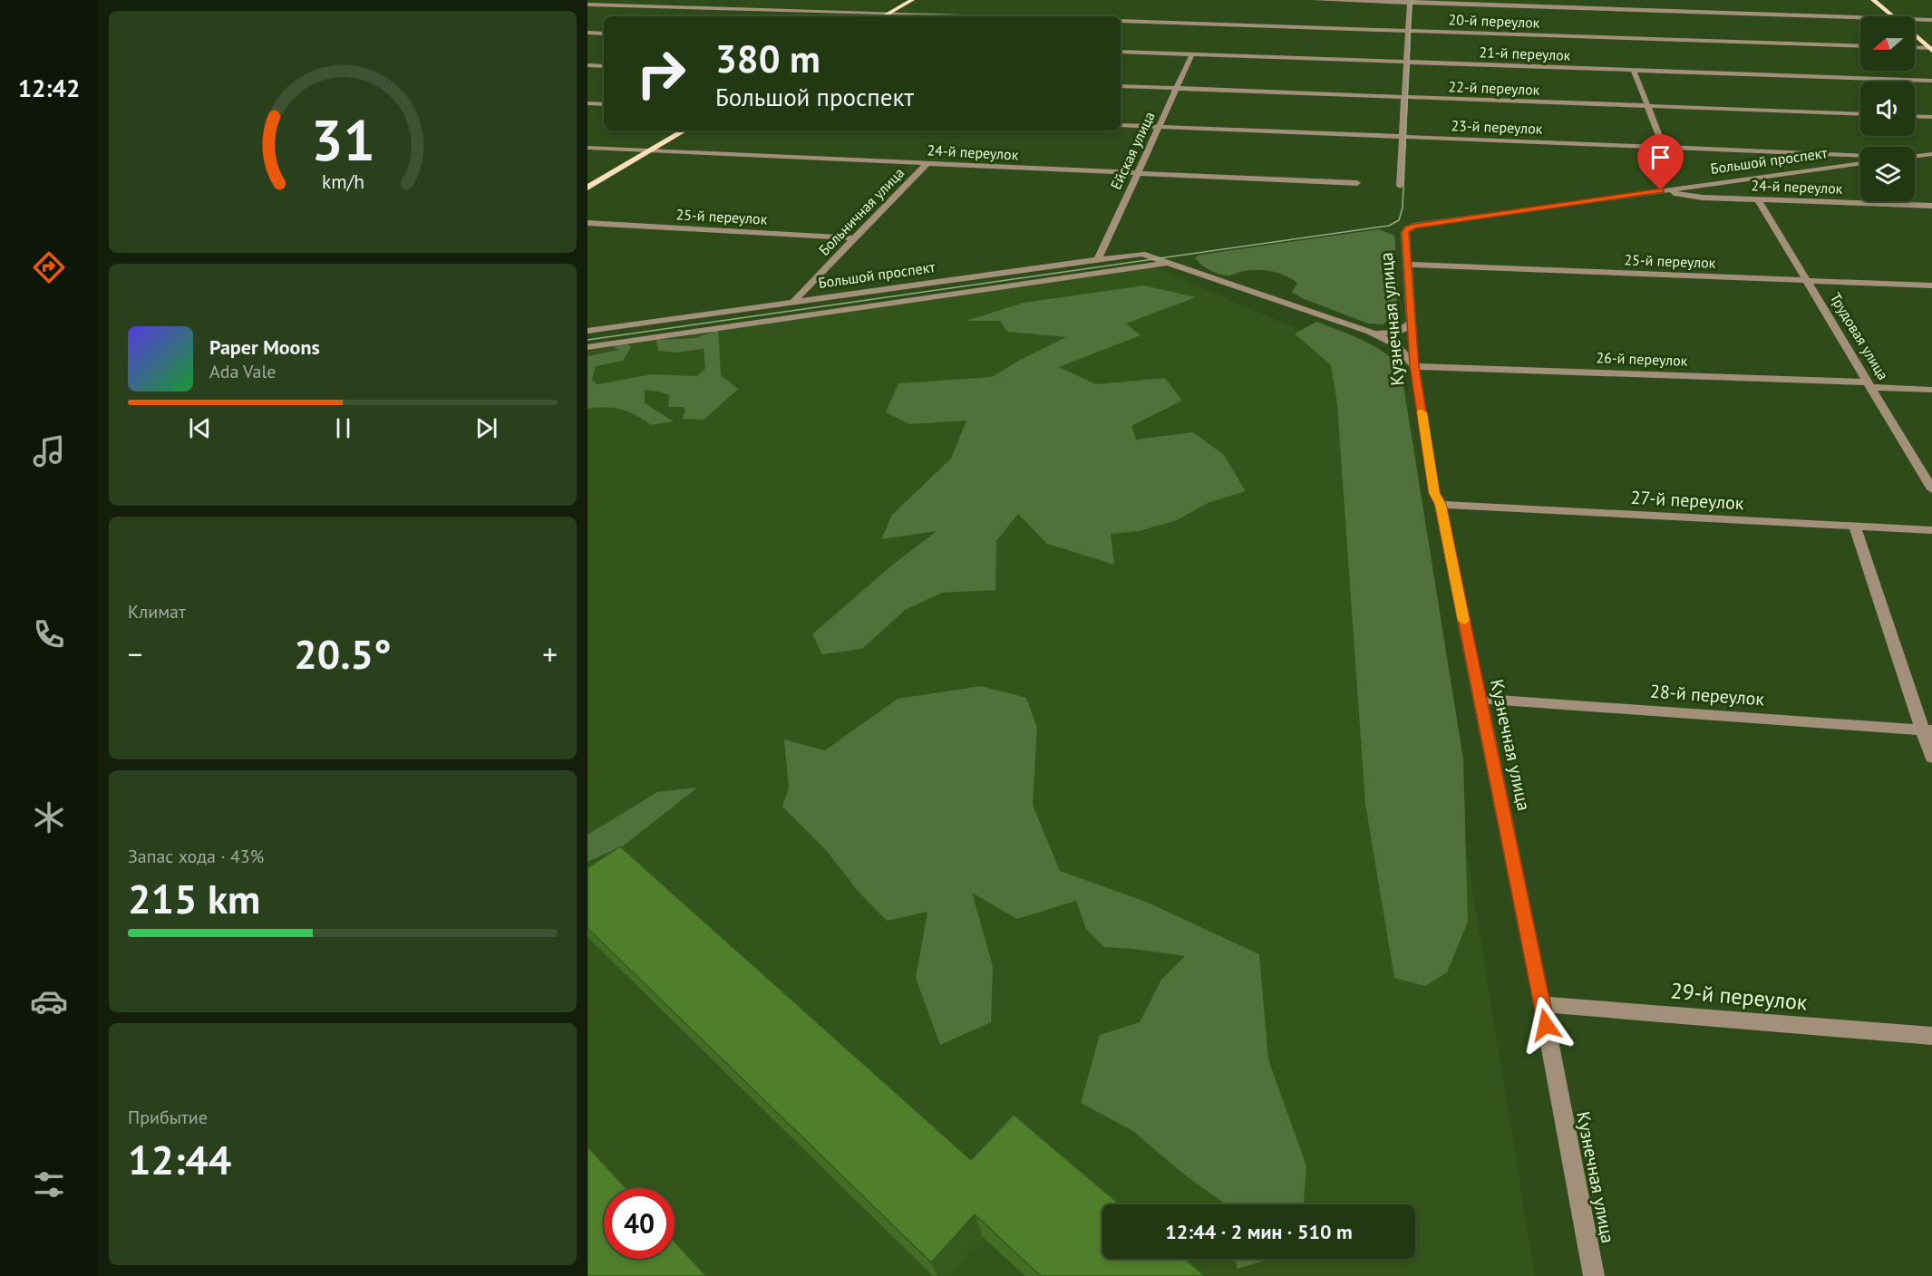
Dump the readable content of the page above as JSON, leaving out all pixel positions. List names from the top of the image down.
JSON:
{
  "streets": {
    "street": [
      "20-й переулок",
      "21-й переулок",
      "22-й переулок",
      "23-й переулок",
      "Ейская улица",
      "24-й переулок",
      "Большой проспект",
      "Больничная улица",
      "25-й переулок",
      "Кузнечная улица",
      "Трудовая улица",
      "26-й переулок",
      "27-й переулок",
      "28-й переулок",
      "29-й переулок"
    ]
  },
  "crossings": [
    ["21-й переулок", "Ейская улица"],
    ["22-й переулок", "Ейская улица"],
    ["23-й переулок", "Ейская улица"],
    ["Ейская улица", "24-й переулок"],
    ["Ейская улица", "Большой проспект"],
    ["24-й переулок", "Большой проспект"],
    ["24-й переулок", "Больничная улица"],
    ["24-й переулок", "Трудовая улица"],
    ["Большой проспект", "Больничная улица"],
    ["Большой проспект", "Кузнечная улица"],
    ["Большой проспект", "26-й переулок"],
    ["Больничная улица", "25-й переулок"],
    ["25-й переулок", "Кузнечная улица"],
    ["25-й переулок", "Трудовая улица"],
    ["Кузнечная улица", "26-й переулок"],
    ["Кузнечная улица", "27-й переулок"],
    ["Кузнечная улица", "28-й переулок"],
    ["Кузнечная улица", "29-й переулок"],
    ["Трудовая улица", "26-й переулок"]
  ],
  "north": "left",
  "page": {
    "tabs": "12:42",
    "turn": ["380 m", "Большой проспект"],
    "song": ["Paper Moons", "Ada Vale"],
    "tile": [
      "Климат",
      ["Запас хода · 43%", "215 km"],
      ["Прибытие", "12:44"]
    ],
    "heat": ["−", "20.5°", "+"],
    "limit": "40",
    "trip": "12:44 · 2 мин · 510 m",
    "gauge": ["31", "km/h"]
  }
}
